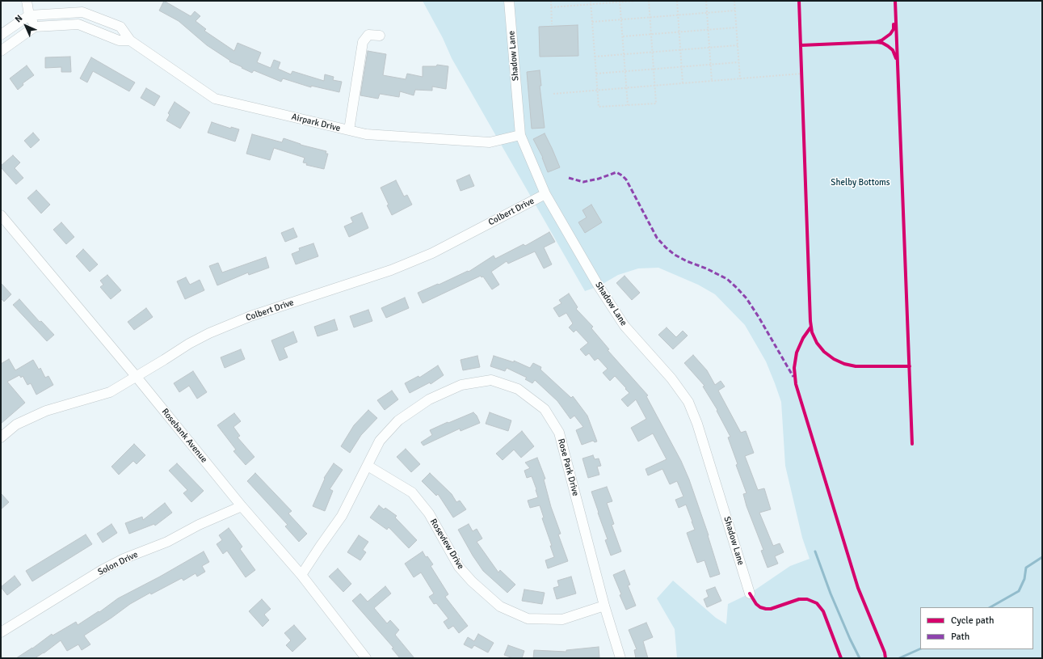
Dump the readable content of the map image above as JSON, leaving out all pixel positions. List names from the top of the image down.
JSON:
{
  "streets": {
    "street": [
      "Shadow Lane",
      "Airpark Drive",
      "Colbert Drive",
      "Rosebank Avenue",
      "Rose Park Drive",
      "Roseview Drive",
      "Solon Drive"
    ]
  },
  "crossings": [
    ["Shadow Lane", "Airpark Drive"],
    ["Shadow Lane", "Colbert Drive"],
    ["Colbert Drive", "Rosebank Avenue"],
    ["Rosebank Avenue", "Rose Park Drive"],
    ["Rosebank Avenue", "Solon Drive"],
    ["Rose Park Drive", "Roseview Drive"]
  ],
  "parks": ["Shelby Bottoms"],
  "legend": ["Cycle path", "Path"],
  "north": "top left"
}
